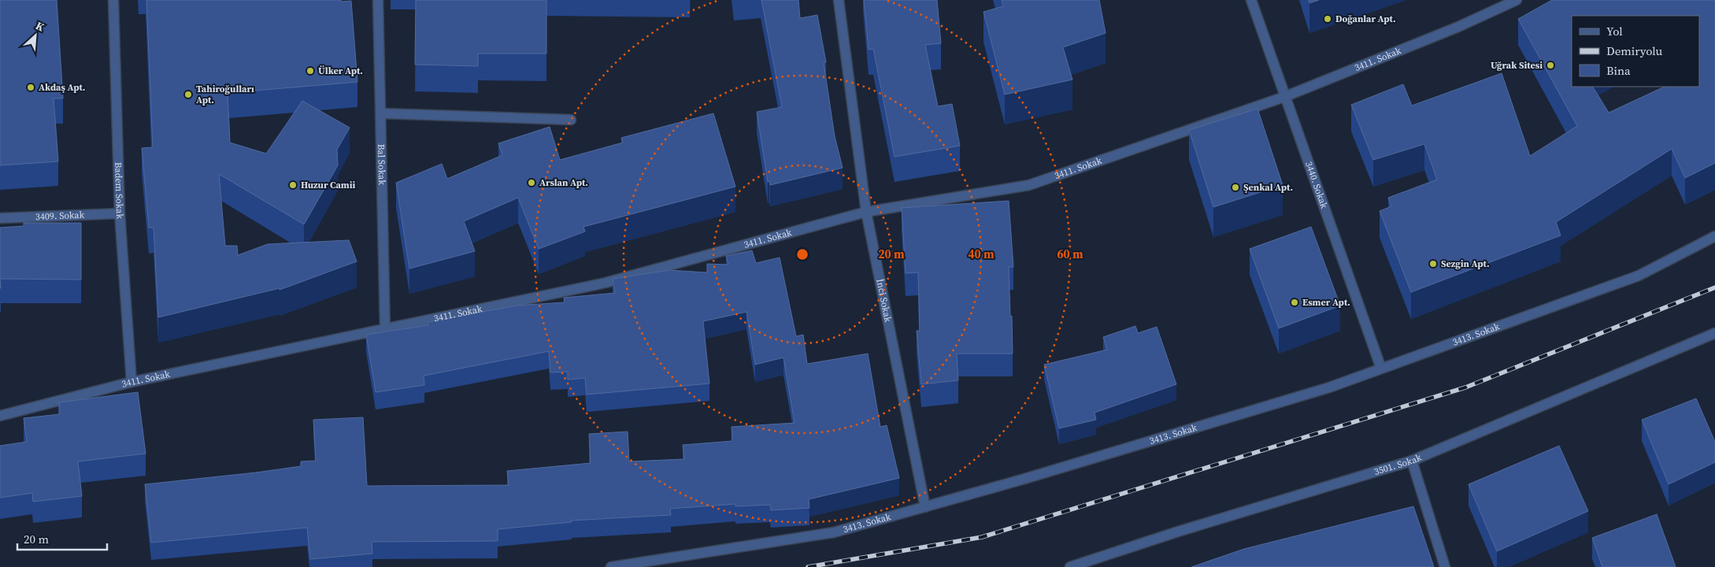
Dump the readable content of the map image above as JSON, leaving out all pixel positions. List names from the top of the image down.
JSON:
{
  "streets": {
    "street": [
      "3411. Sokak",
      "Bal Sokak",
      "3440. Sokak",
      "Badem Sokak",
      "3409. Sokak",
      "İnci Sokak",
      "3413. Sokak",
      "3501. Sokak"
    ]
  },
  "crossings": [
    ["3411. Sokak", "Bal Sokak"],
    ["3411. Sokak", "3440. Sokak"],
    ["3411. Sokak", "Badem Sokak"],
    ["3411. Sokak", "İnci Sokak"],
    ["3440. Sokak", "3413. Sokak"],
    ["Badem Sokak", "3409. Sokak"],
    ["İnci Sokak", "3413. Sokak"]
  ],
  "places": [
    "Doğanlar Apt.",
    "Uğrak Sitesi",
    "Ülker Apt.",
    "Akdaş Apt.",
    "Tahiroğulları Apt.",
    "Arslan Apt.",
    "Huzur Camii",
    "Şenkal Apt.",
    "Sezgin Apt.",
    "Esmer Apt."
  ],
  "legend": ["Yol", "Demiryolu", "Bina"],
  "scale_bar": "20 m",
  "north": "top right",
  "rings": ["20 m", "40 m", "60 m"]
}
